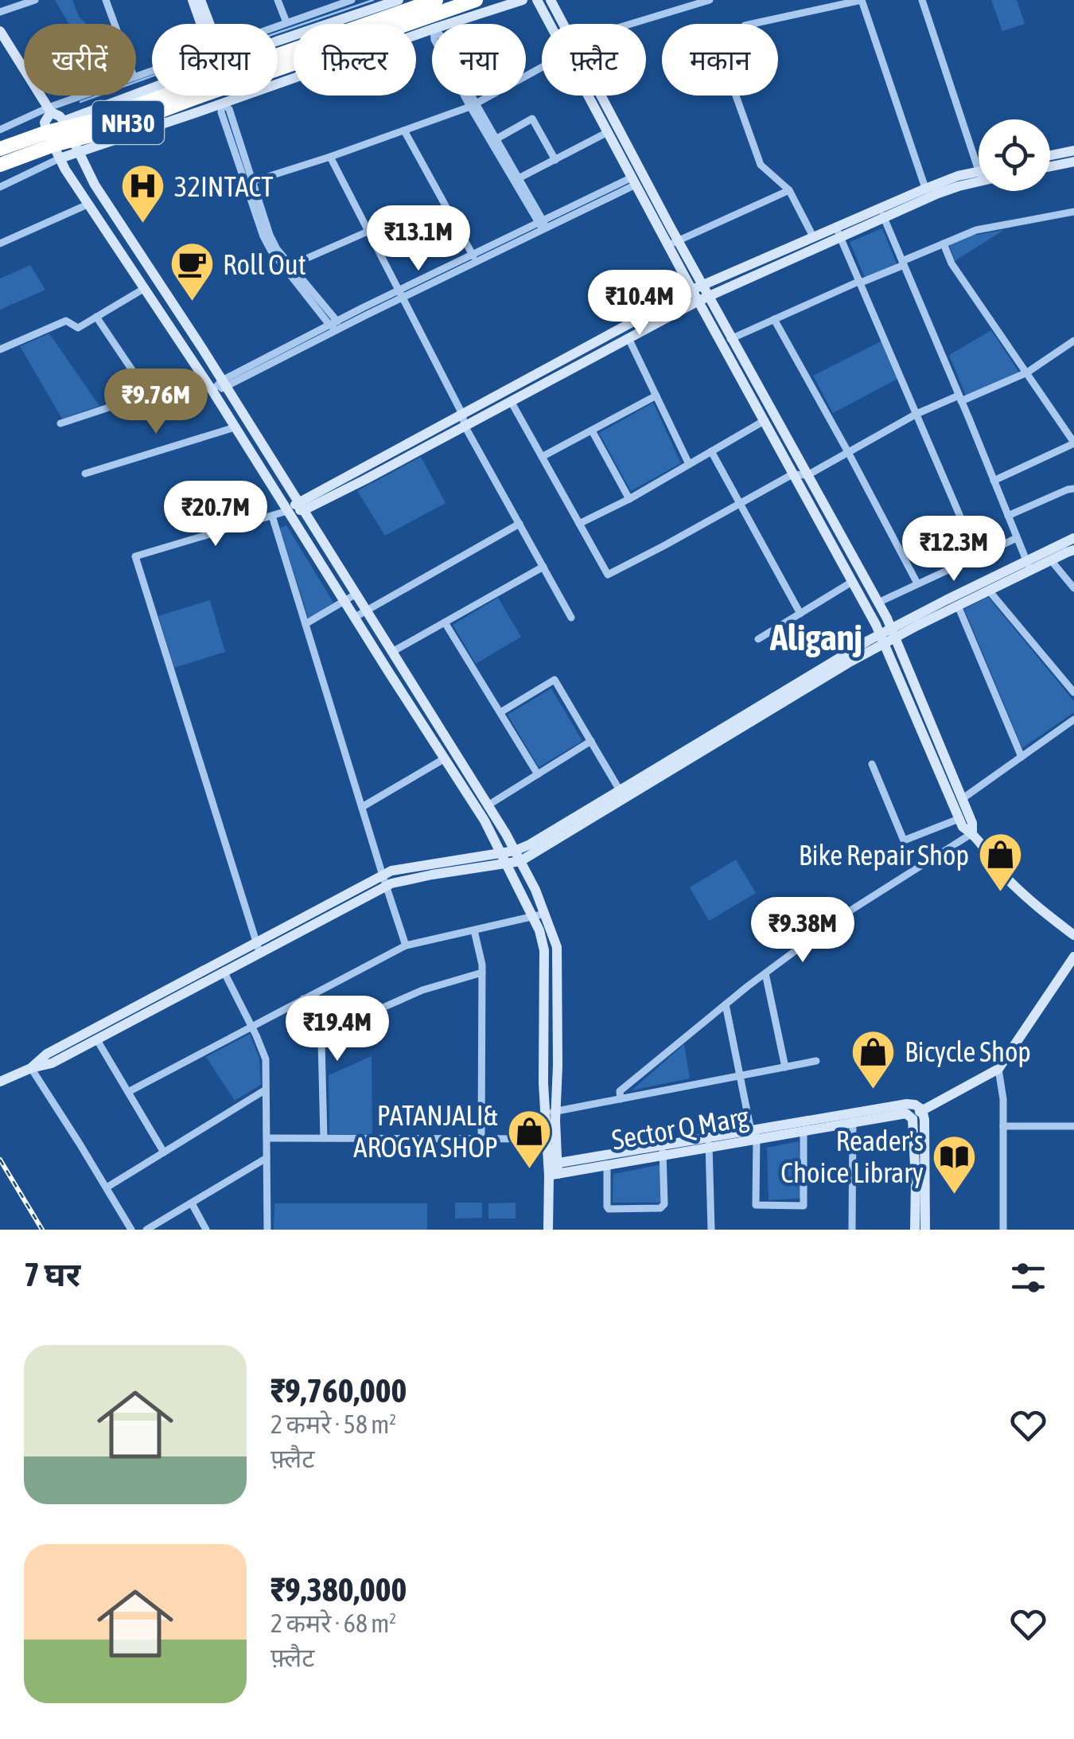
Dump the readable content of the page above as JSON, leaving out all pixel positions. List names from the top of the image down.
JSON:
{
  "streets": {
    "highway": ["NH30"],
    "street": ["Sector Q Marg"]
  },
  "districts": ["Aliganj"],
  "places": {
    "hospital": ["32INTACT"],
    "cafe": ["Roll Out"],
    "shop": ["Bike Repair Shop", "Bicycle Shop", "PATANJALI& AROGYA SHOP"],
    "library": ["Reader's Choice Library"]
  },
  "page": {
    "chip": [
      "खरीदें",
      "किराया",
      "फ़िल्टर",
      "नया",
      "फ़्लैट",
      "मकान"
    ],
    "price": [
      "₹13.1M",
      "₹10.4M",
      "₹9.76M",
      "₹20.7M",
      "₹12.3M",
      "₹9.38M",
      "₹19.4M"
    ],
    "heading": "7 घर",
    "list": [
      {
        "name": "₹9,760,000",
        "note": "2 कमरे · 58 m² · फ़्लैट"
      },
      {
        "name": "₹9,380,000",
        "note": "2 कमरे · 68 m² · फ़्लैट"
      }
    ]
  }
}
